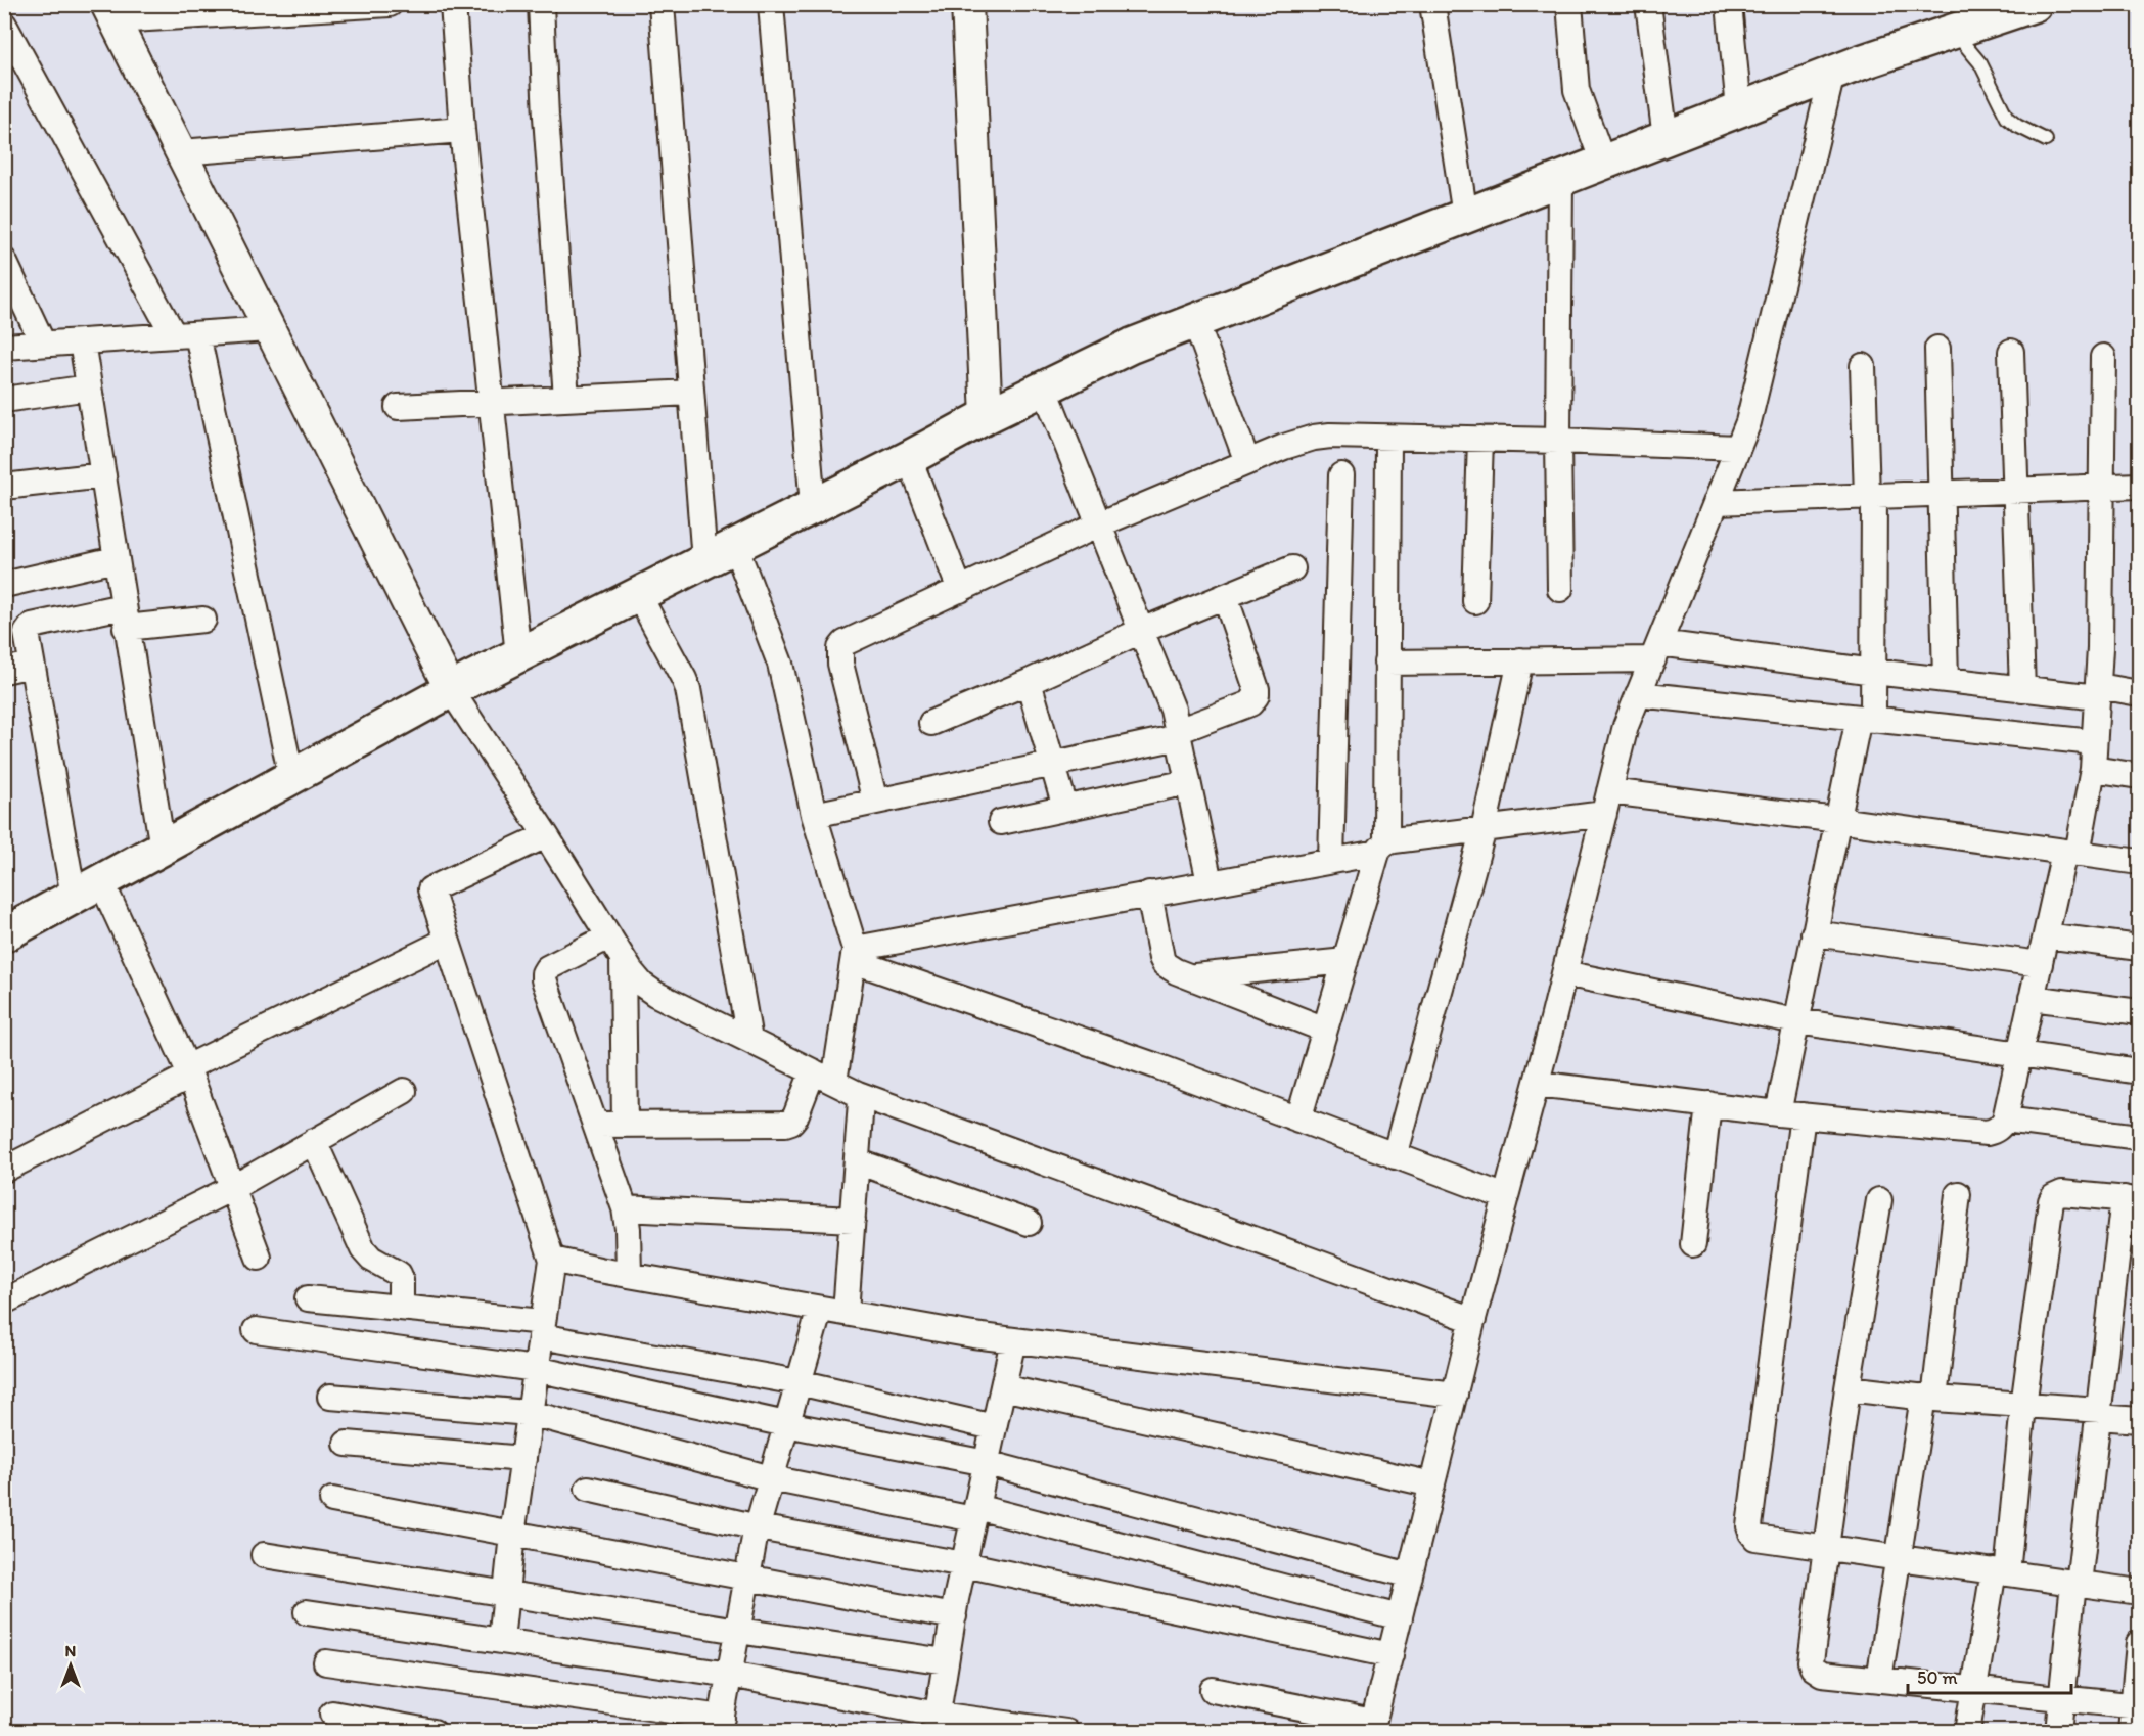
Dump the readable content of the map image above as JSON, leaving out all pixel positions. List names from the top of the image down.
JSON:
{
  "scale_bar": "50 m",
  "north": "top"
}
